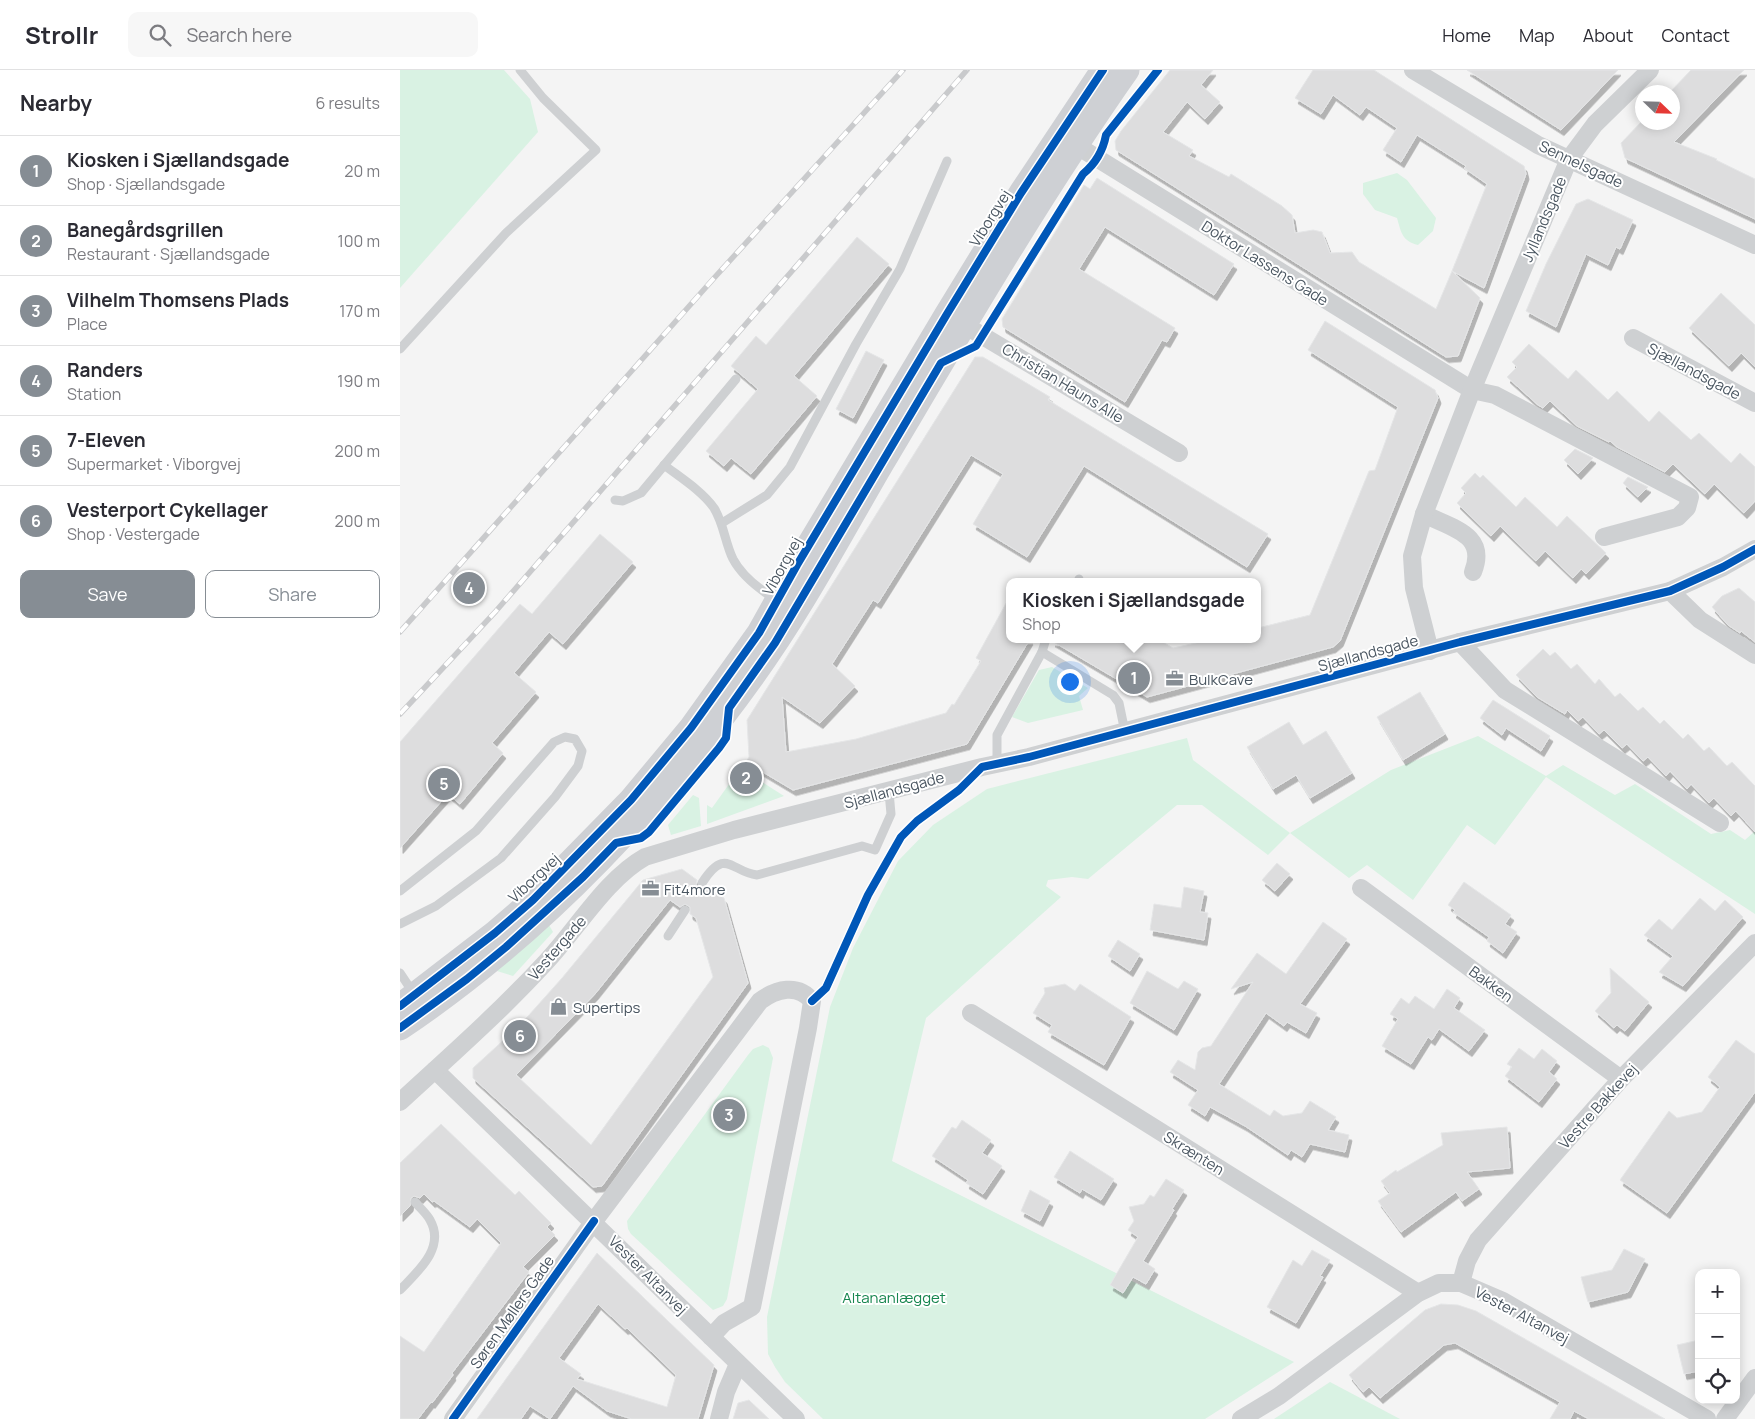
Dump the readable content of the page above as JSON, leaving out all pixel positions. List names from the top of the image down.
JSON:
{
  "streets": {
    "main road": ["Viborgvej"],
    "street": [
      "Sennelsgade",
      "Jyllandsgade",
      "Doktor Lassens Gade",
      "Sjællandsgade",
      "Christian Hauns Alle",
      "Vestergade",
      "Bakken",
      "Vestre Bakkevej",
      "Skrænten",
      "Vester Altanvej",
      "Søren Møllers Gade"
    ]
  },
  "crossings": [
    ["Sennelsgade", "Jyllandsgade"],
    ["Viborgvej", "Doktor Lassens Gade"],
    ["Viborgvej", "Christian Hauns Alle"],
    ["Jyllandsgade", "Doktor Lassens Gade"],
    ["Jyllandsgade", "Sjællandsgade"],
    ["Sjællandsgade", "Vestergade"],
    ["Vestergade", "Vester Altanvej"],
    ["Bakken", "Vestre Bakkevej"],
    ["Vestre Bakkevej", "Vester Altanvej"],
    ["Skrænten", "Vester Altanvej"],
    ["Vester Altanvej", "Søren Møllers Gade"]
  ],
  "parks": ["Altananlægget"],
  "places": {
    "office": ["BulkCave", "Fit4more"],
    "shop": ["Supertips"]
  },
  "north": "bottom right",
  "page": {
    "header": "Strollr",
    "search": "Search here",
    "nav": [
      "Home",
      "Map",
      "About",
      "Contact"
    ],
    "heading": ["Nearby", "6 results"],
    "list": [
      {
        "mark": "1",
        "name": "Kiosken i Sjællandsgade",
        "note": "Shop · Sjællandsgade",
        "value": "20 m"
      },
      {
        "mark": "2",
        "name": "Banegårdsgrillen",
        "note": "Restaurant · Sjællandsgade",
        "value": "100 m"
      },
      {
        "mark": "3",
        "name": "Vilhelm Thomsens Plads",
        "note": "Place",
        "value": "170 m"
      },
      {
        "mark": "4",
        "name": "Randers",
        "note": "Station",
        "value": "190 m"
      },
      {
        "mark": "5",
        "name": "7-Eleven",
        "note": "Supermarket · Viborgvej",
        "value": "200 m"
      },
      {
        "mark": "6",
        "name": "Vesterport Cykellager",
        "note": "Shop · Vestergade",
        "value": "200 m"
      }
    ],
    "buttons": ["Save", "Share"],
    "pins": [
      "4",
      "1",
      "2",
      "5",
      "6",
      "3"
    ],
    "popup": ["Kiosken i Sjællandsgade", "Shop"],
    "map_buttons": ["+", "−"]
  }
}
